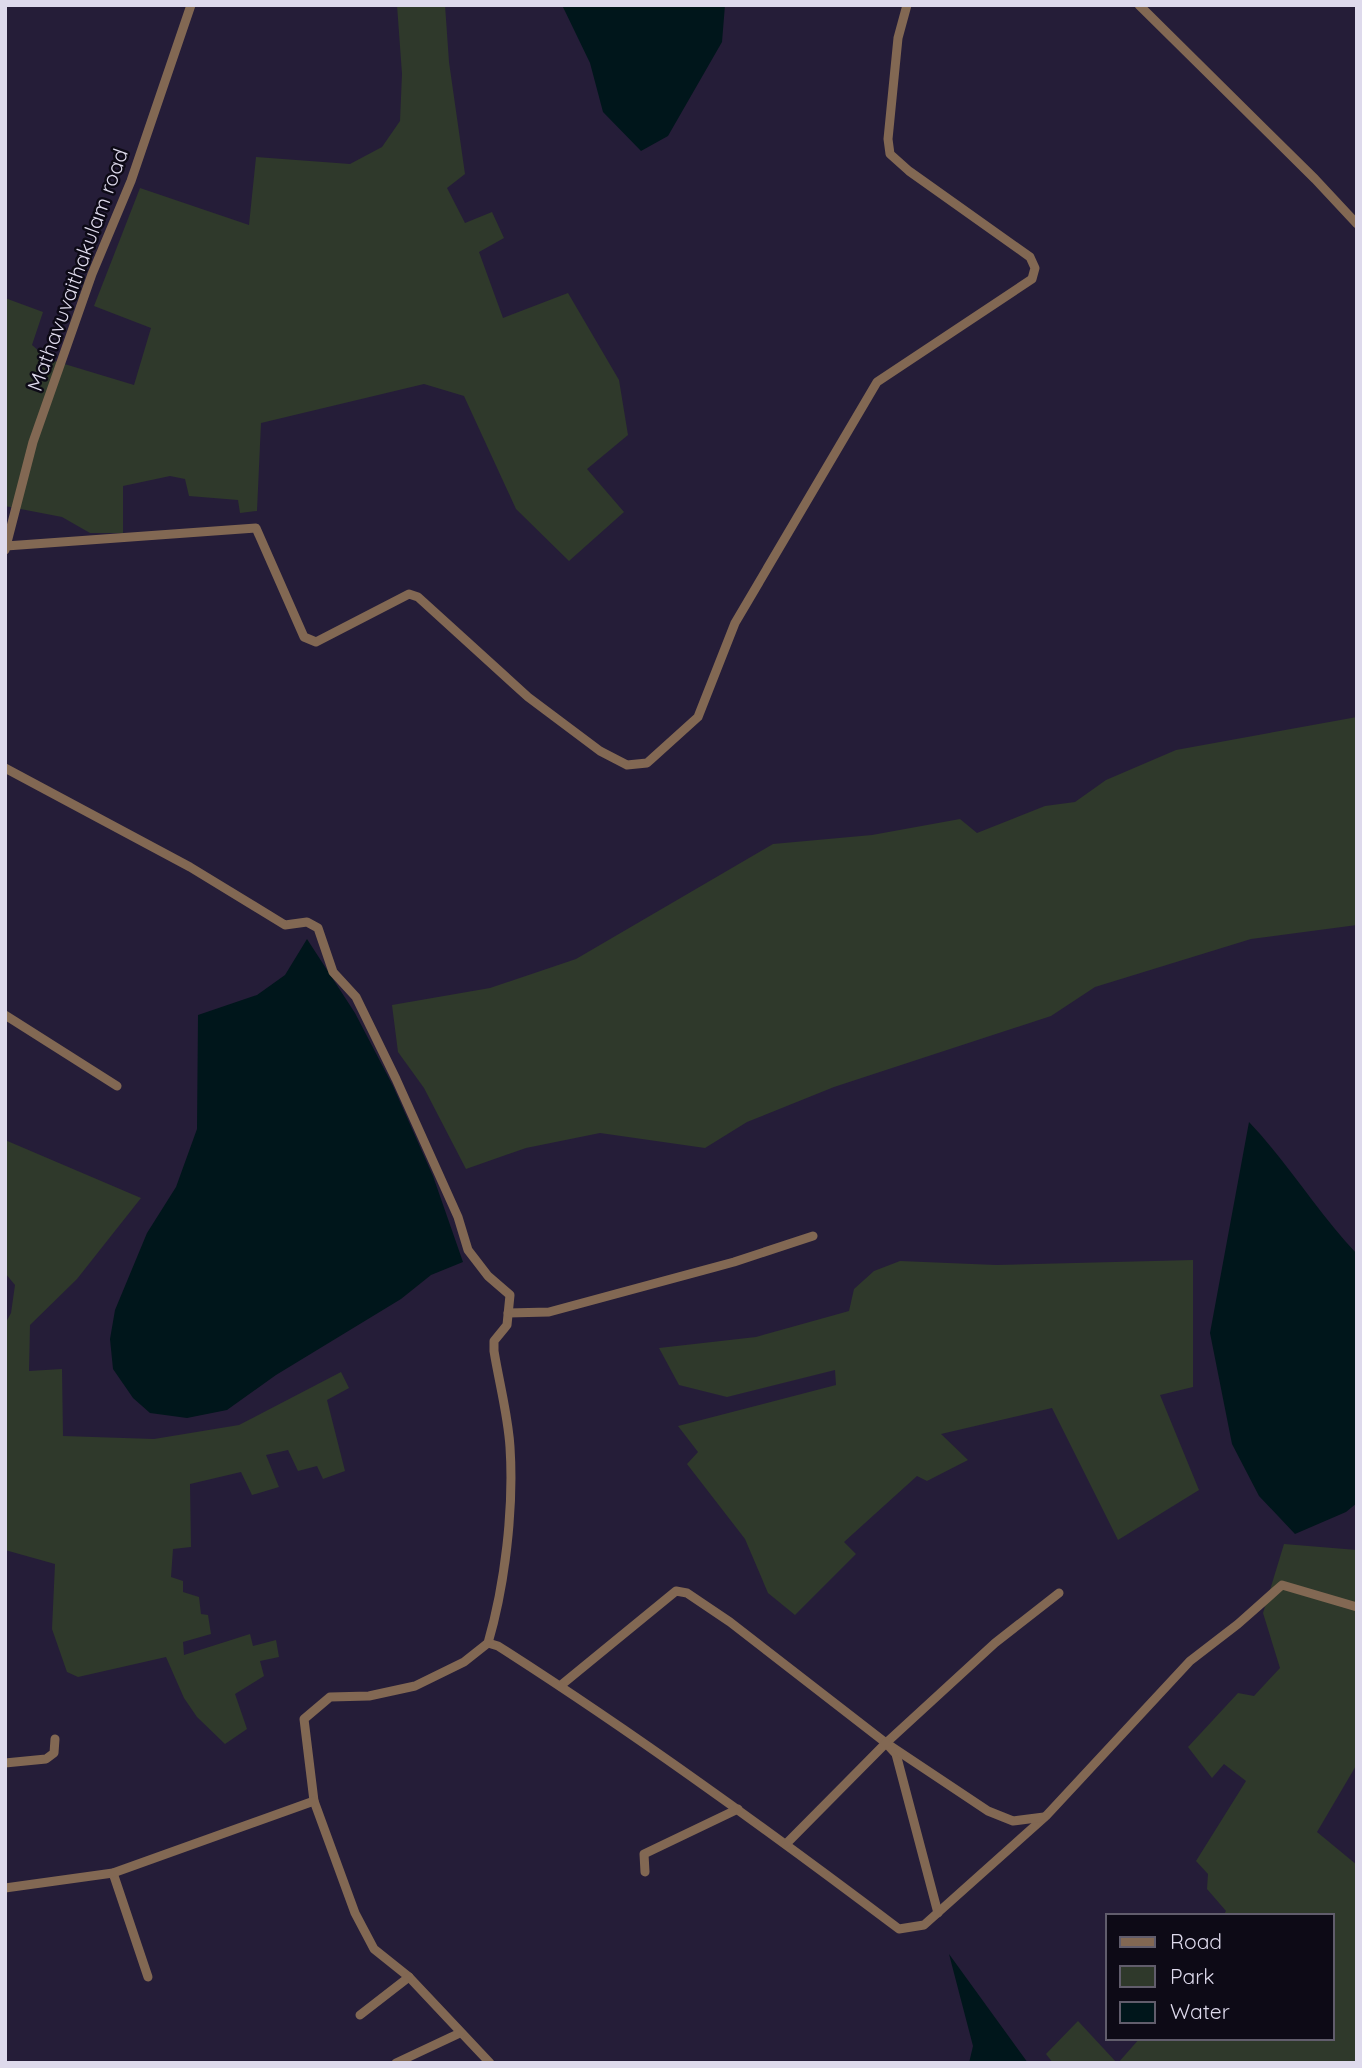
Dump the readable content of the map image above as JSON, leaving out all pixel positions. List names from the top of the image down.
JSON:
{
  "streets": {
    "street": ["Mathavuvaithakulam road"]
  },
  "legend": ["Road", "Park", "Water"]
}
